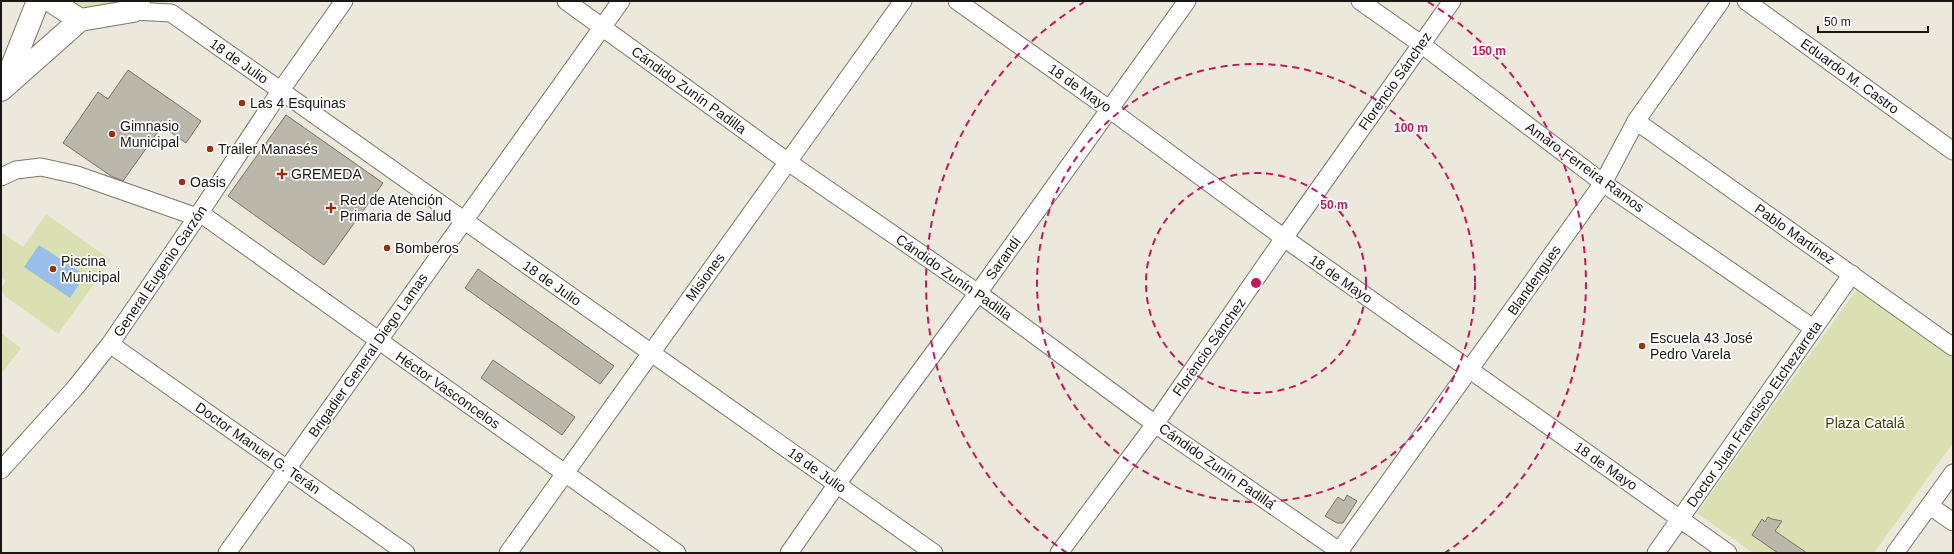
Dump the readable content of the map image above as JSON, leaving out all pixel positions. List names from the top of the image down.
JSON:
{
  "streets": {
    "street": [
      "18 de Julio",
      "Eduardo M. Castro",
      "Florencio Sánchez",
      "18 de Mayo",
      "Cándido Zunín Padilla",
      "Amaro Ferreira Ramos",
      "Pablo Martínez",
      "Sarandí",
      "General Eugenio Garzón",
      "Misiones",
      "Blandengues",
      "Brigadier General Diego Lamas",
      "Héctor Vasconcelos",
      "Doctor Juan Francisco Etchezarreta",
      "Doctor Manuel G. Terán"
    ]
  },
  "crossings": [
    ["18 de Julio", "Sarandí"],
    ["18 de Julio", "General Eugenio Garzón"],
    ["18 de Julio", "Misiones"],
    ["18 de Julio", "Brigadier General Diego Lamas"],
    ["Florencio Sánchez", "18 de Mayo"],
    ["Florencio Sánchez", "Cándido Zunín Padilla"],
    ["Florencio Sánchez", "Amaro Ferreira Ramos"],
    ["18 de Mayo", "Sarandí"],
    ["18 de Mayo", "Blandengues"],
    ["18 de Mayo", "Doctor Juan Francisco Etchezarreta"],
    ["Cándido Zunín Padilla", "Sarandí"],
    ["Cándido Zunín Padilla", "Misiones"],
    ["Cándido Zunín Padilla", "Blandengues"],
    ["Cándido Zunín Padilla", "Brigadier General Diego Lamas"],
    ["Amaro Ferreira Ramos", "Blandengues"],
    ["Amaro Ferreira Ramos", "Doctor Juan Francisco Etchezarreta"],
    ["Pablo Martínez", "Blandengues"],
    ["Pablo Martínez", "Doctor Juan Francisco Etchezarreta"],
    ["General Eugenio Garzón", "Héctor Vasconcelos"],
    ["General Eugenio Garzón", "Doctor Manuel G. Terán"],
    ["Misiones", "Héctor Vasconcelos"],
    ["Brigadier General Diego Lamas", "Héctor Vasconcelos"],
    ["Brigadier General Diego Lamas", "Doctor Manuel G. Terán"]
  ],
  "parks": ["Plaza Catalá"],
  "places": {
    "other": [
      "Las 4 Esquinas",
      "Gimnasio Municipal",
      "Trailer Manasés",
      "Oasis",
      "Bomberos",
      "Piscina Municipal",
      "Escuela 43 José Pedro Varela"
    ],
    "health": ["GREMEDA", "Red de Atención Primaria de Salud"]
  },
  "scale_bar": "50 m",
  "rings": ["150 m", "100 m", "50 m"]
}
